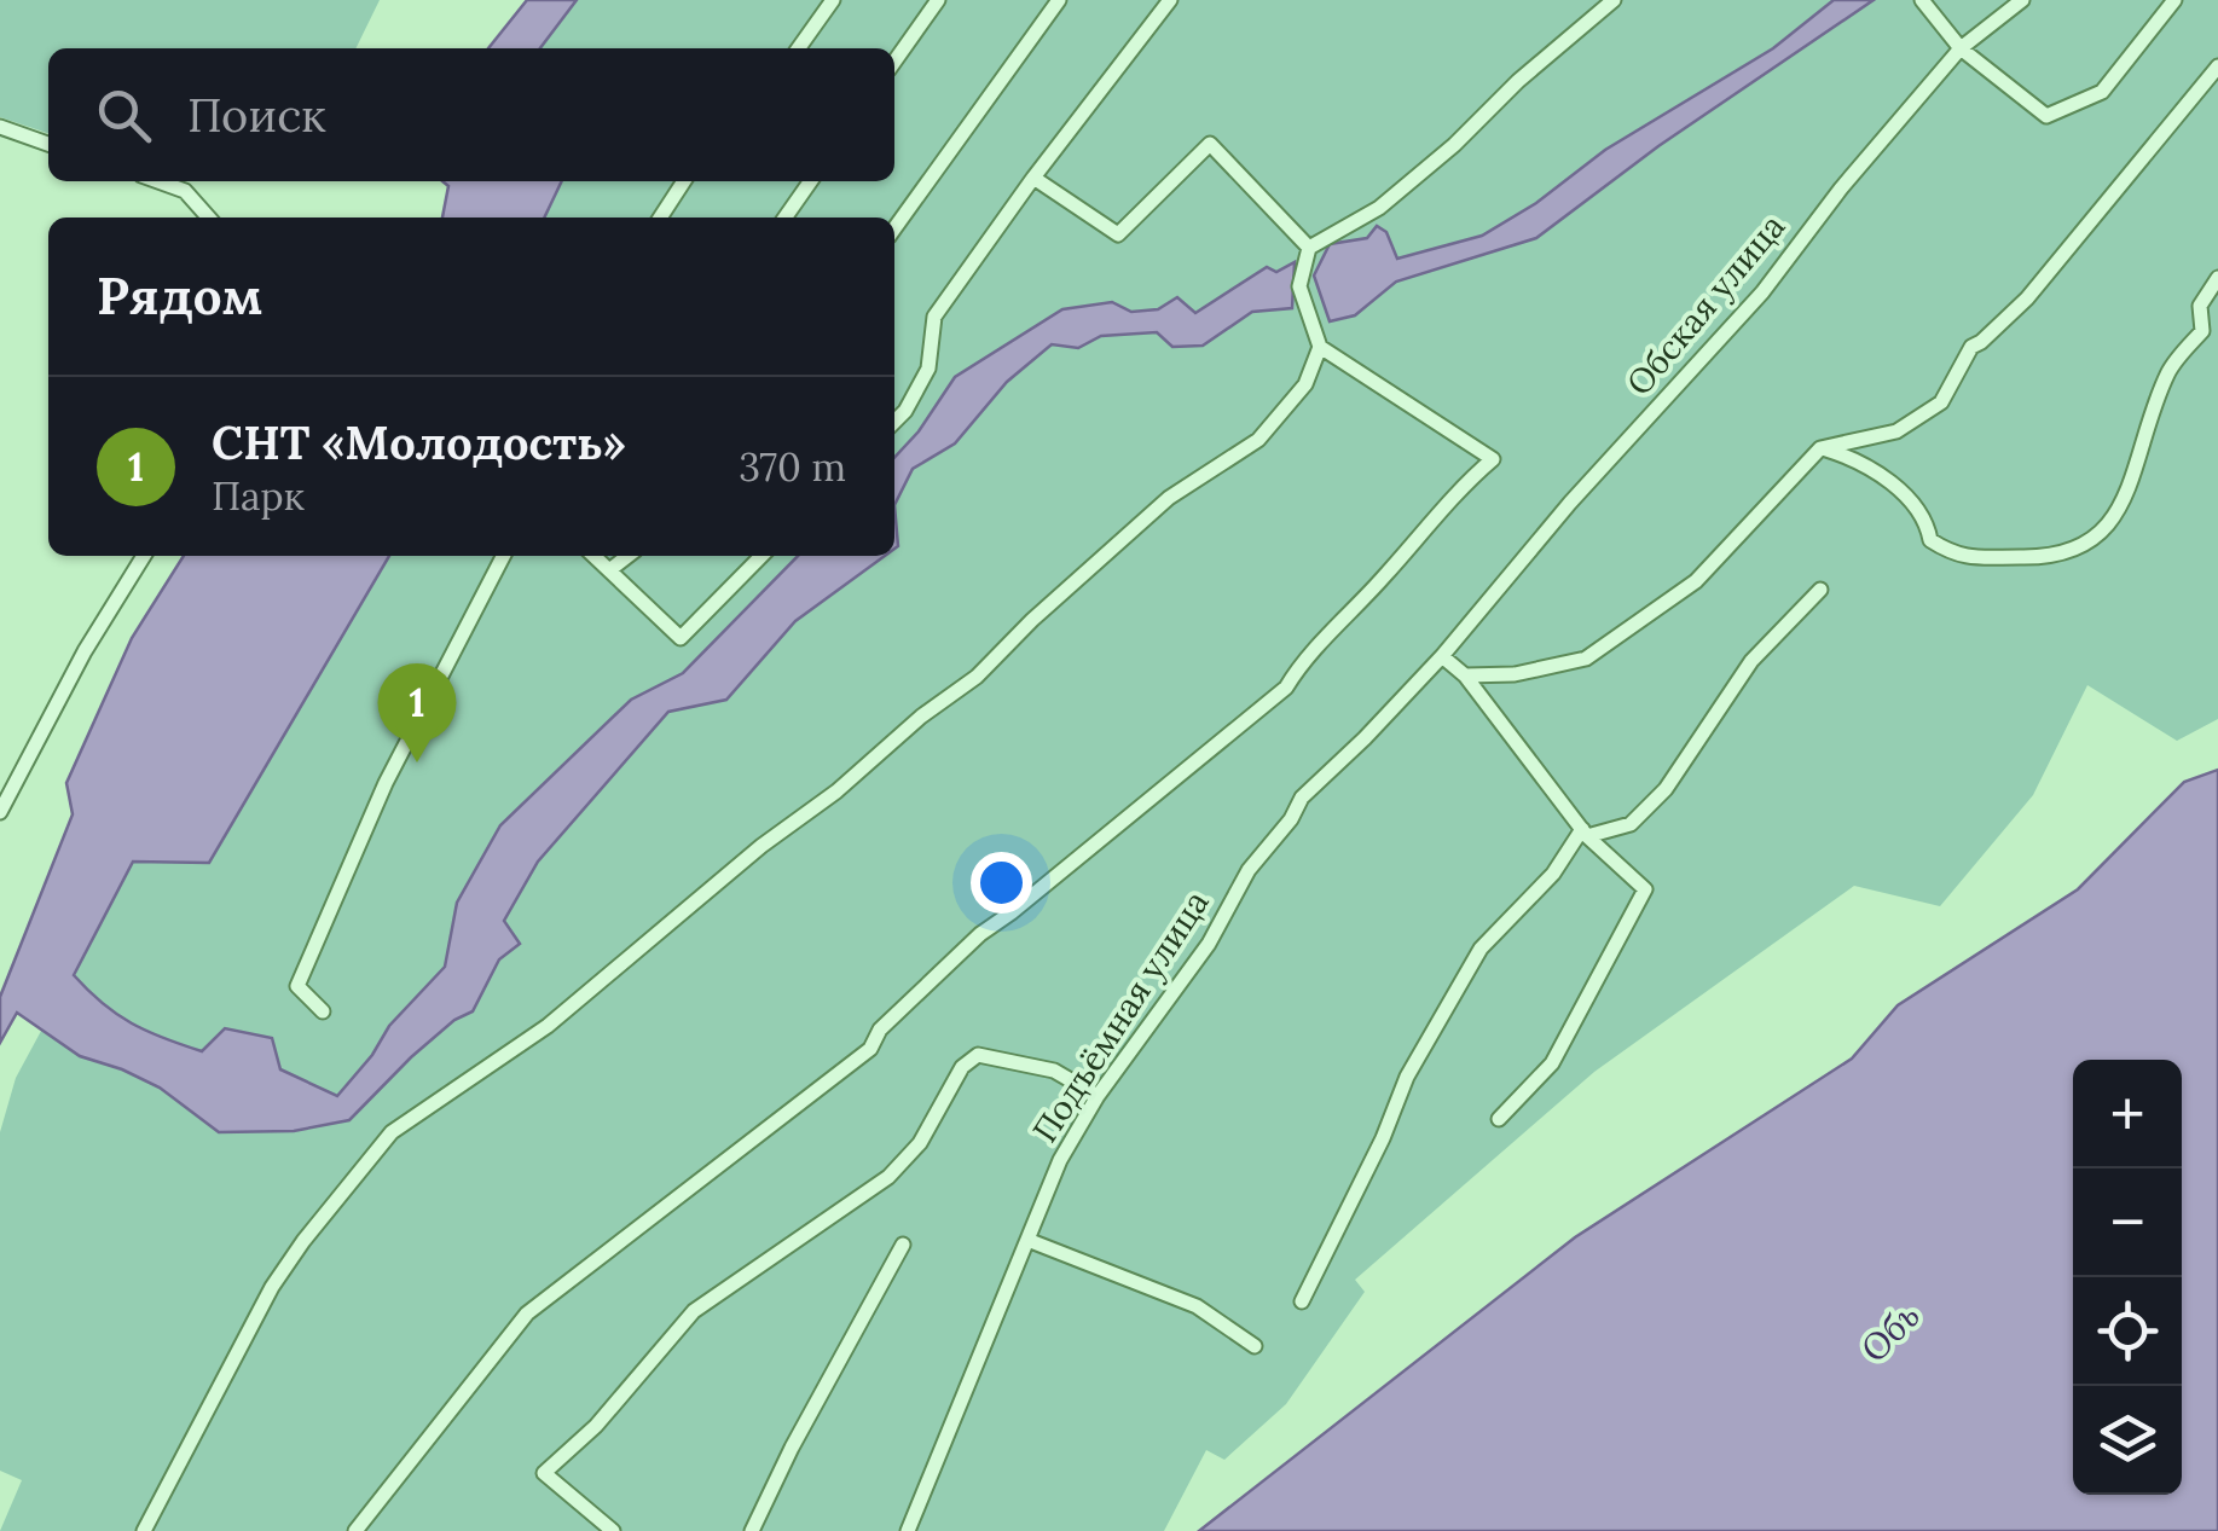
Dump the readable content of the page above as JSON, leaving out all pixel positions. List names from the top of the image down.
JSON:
{
  "streets": {
    "street": ["Обская улица", "Подъёмная улица"]
  },
  "crossings": [
    ["Обская улица", "Подъёмная улица"]
  ],
  "water": ["Обь"],
  "page": {
    "search": "Поиск",
    "heading": "Рядом",
    "list": [
      {
        "mark": "1",
        "name": "СНТ «Молодость»",
        "note": "Парк",
        "value": "370 m"
      }
    ],
    "pins": "1",
    "map_buttons": ["+", "−"]
  }
}
